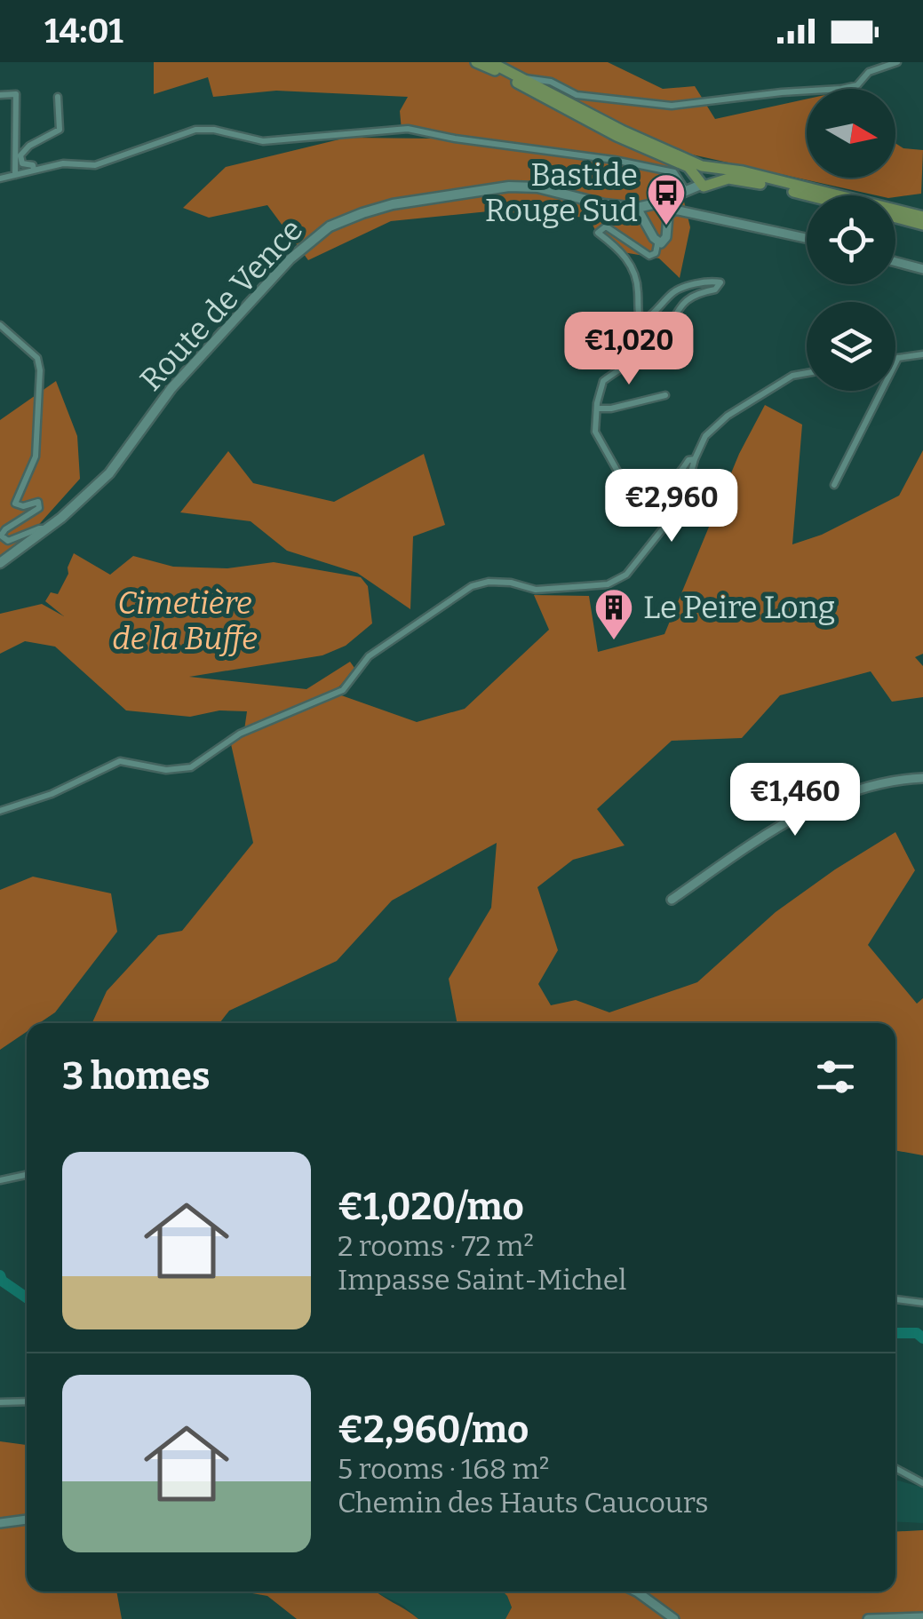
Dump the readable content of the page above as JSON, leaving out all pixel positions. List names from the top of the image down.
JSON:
{
  "streets": {
    "main road": ["Route de Vence"]
  },
  "parks": ["Cimetière de la Buffe"],
  "places": {
    "bus stop": ["Bastide Rouge Sud"],
    "building": ["Le Peire Long"]
  },
  "north": "right",
  "page": {
    "status": "14:01",
    "price": ["€1,020", "€2,960", "€1,460"],
    "heading": "3 homes",
    "list": [
      {
        "name": "€1,020/mo",
        "note": "2 rooms · 72 m² · Impasse Saint-Michel"
      },
      {
        "name": "€2,960/mo",
        "note": "5 rooms · 168 m² · Chemin des Hauts Caucours"
      }
    ]
  }
}
